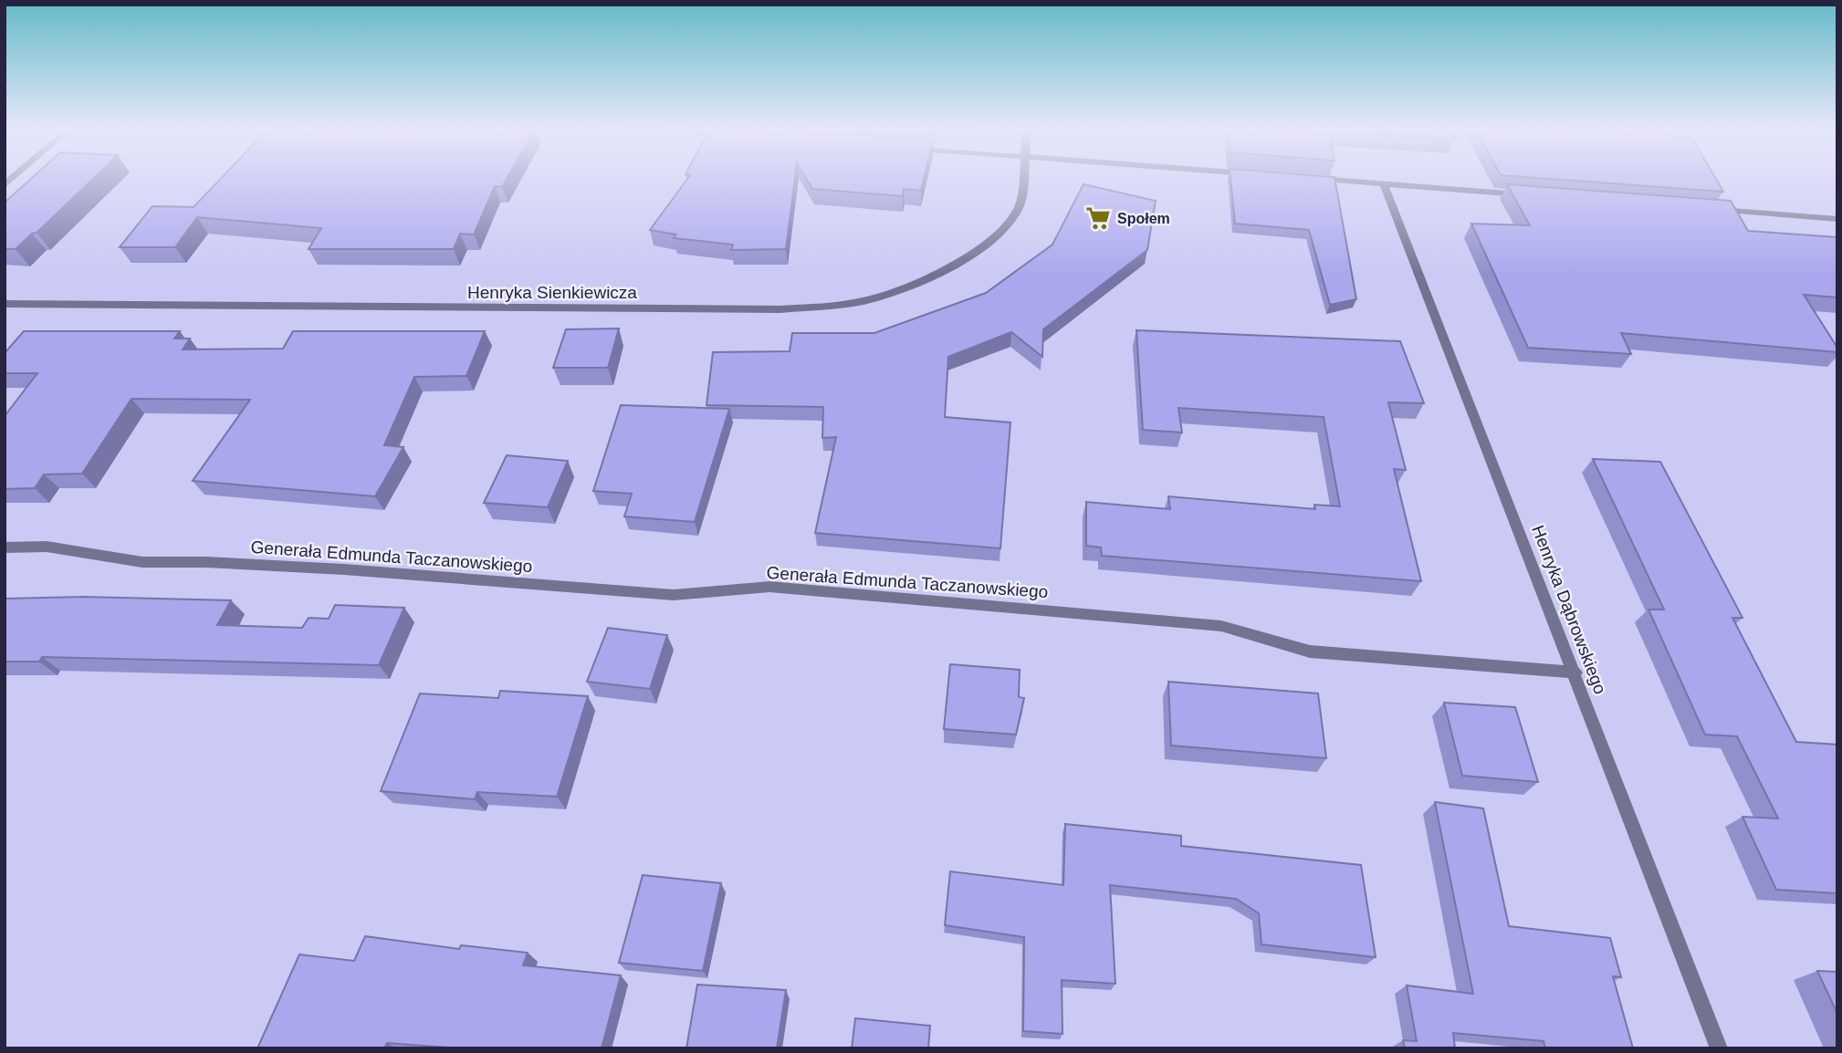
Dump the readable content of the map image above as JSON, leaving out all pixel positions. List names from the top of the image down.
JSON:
{
  "streets": {
    "street": ["Henryka Sienkiewicza", "Generała Edmunda Taczanowskiego", "Henryka Dąbrowskiego"]
  },
  "crossings": [
    ["Generała Edmunda Taczanowskiego", "Henryka Dąbrowskiego"]
  ],
  "places": {
    "supermarket": ["Społem"]
  }
}
